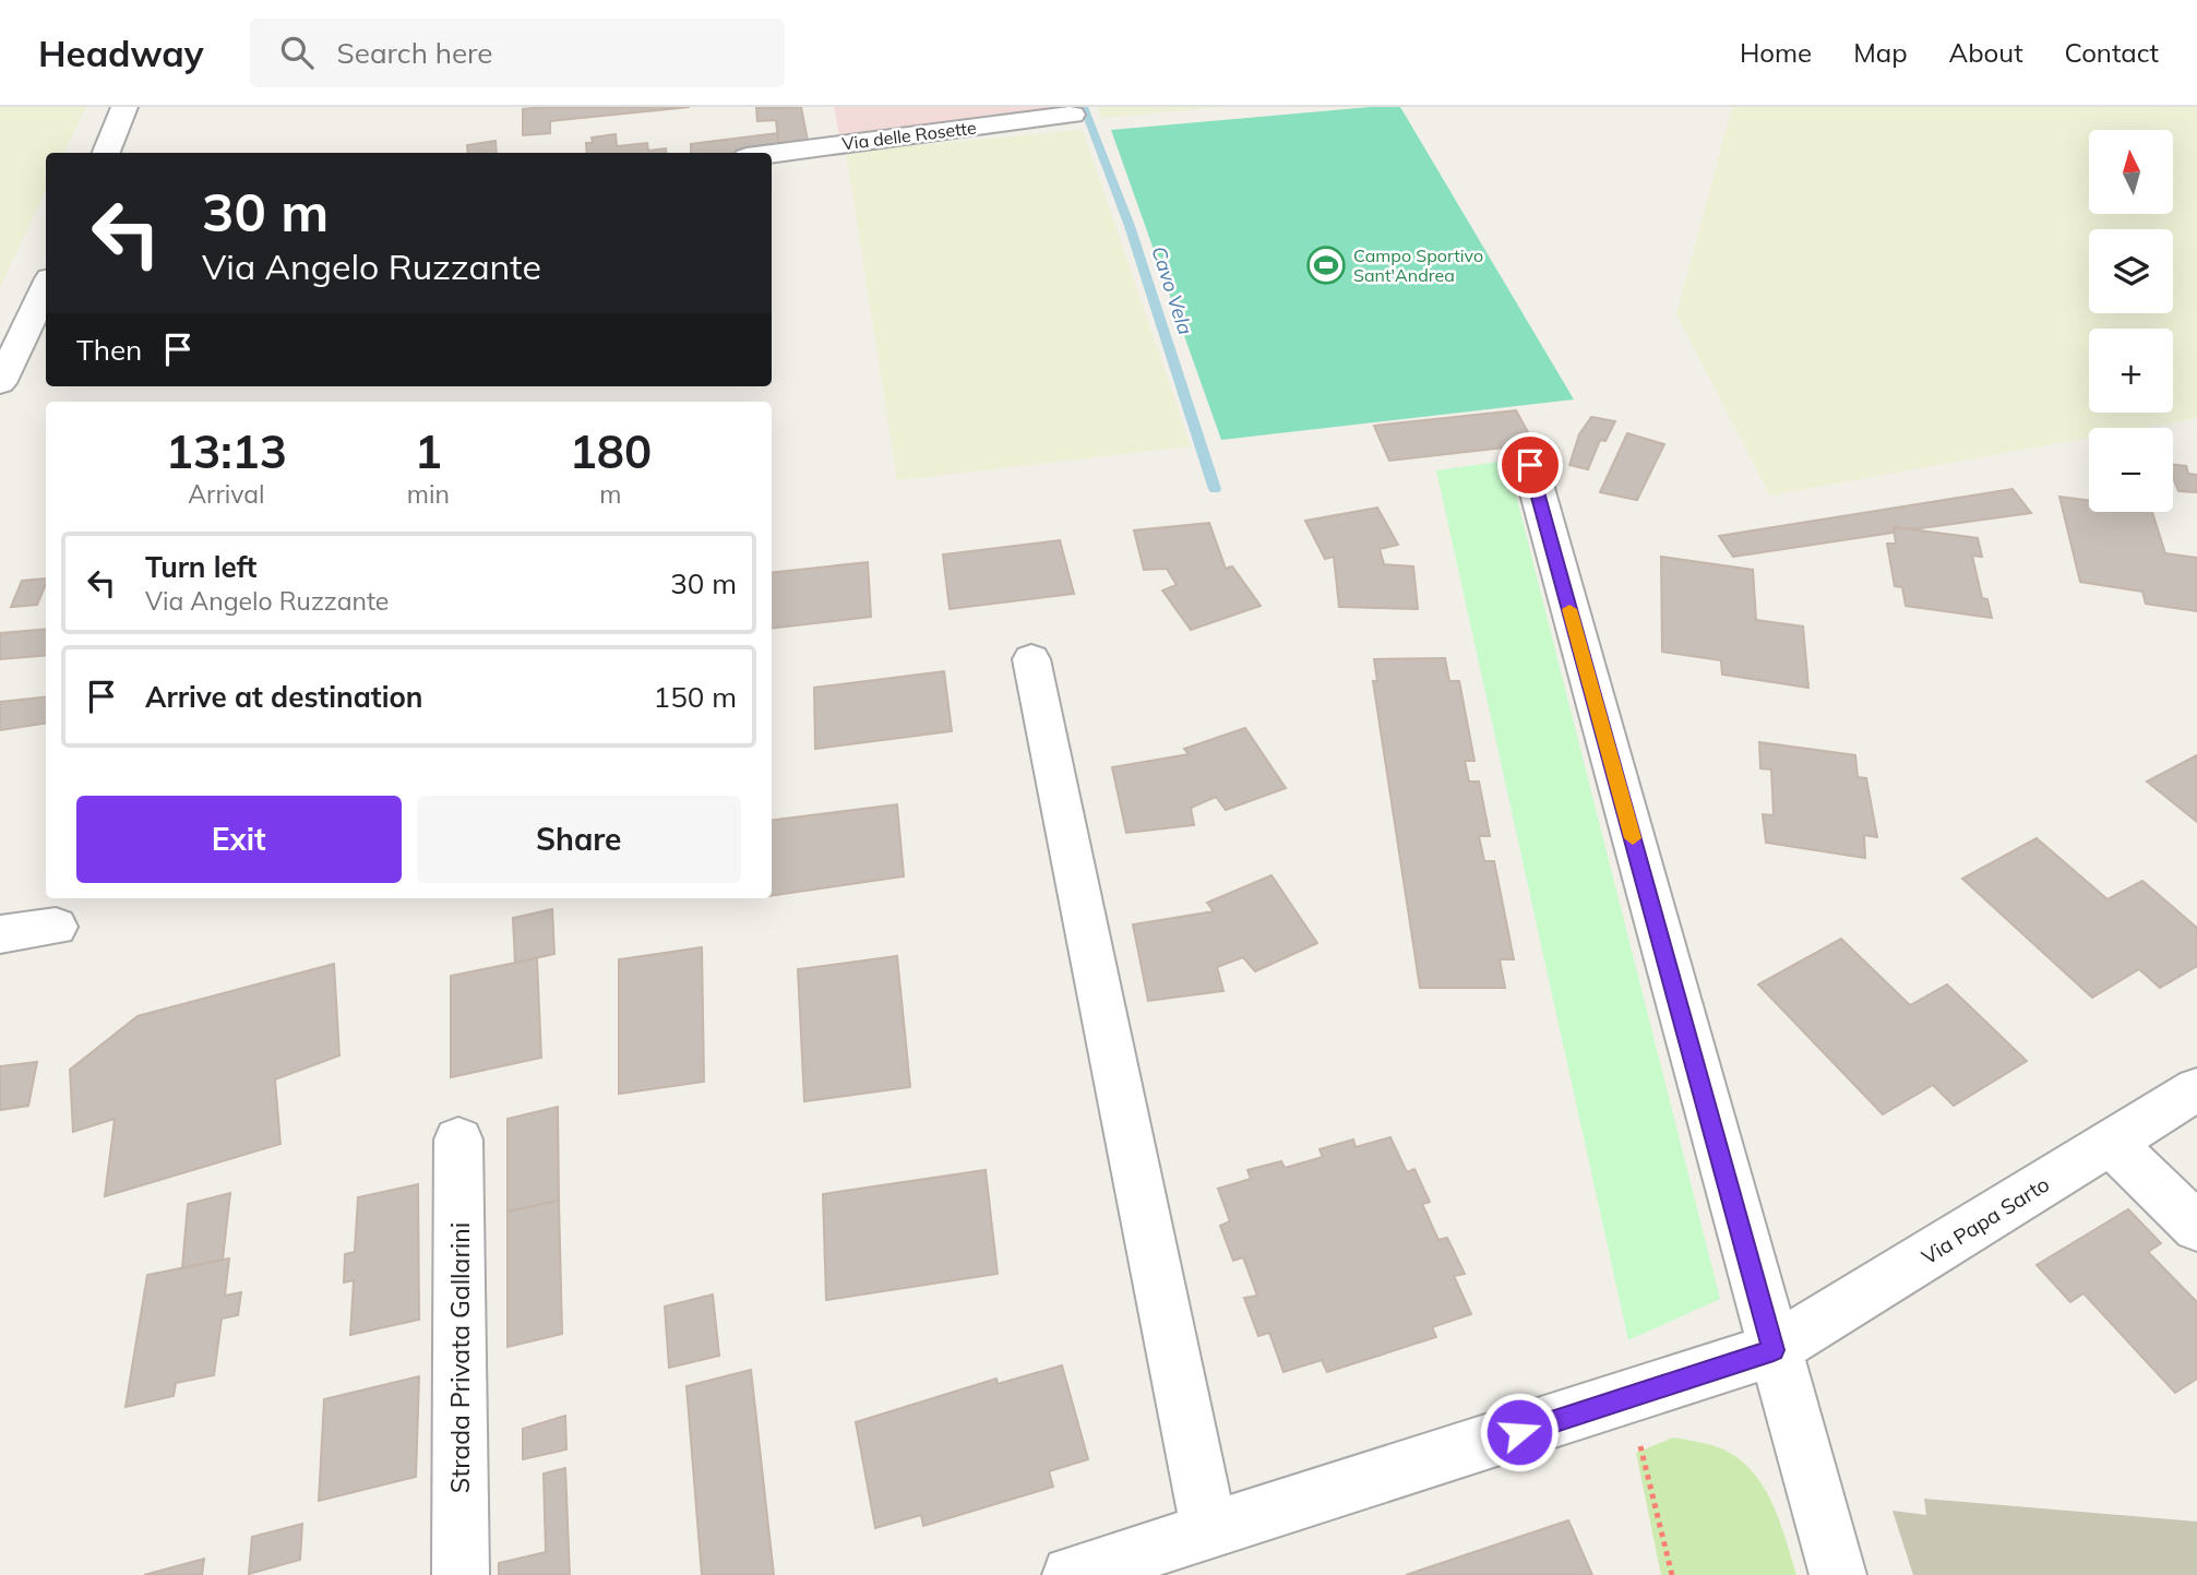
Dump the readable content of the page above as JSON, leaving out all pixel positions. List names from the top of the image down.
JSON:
{
  "streets": {
    "street": ["Via delle Rosette", "Via Papa Sarto", "Strada Privata Gallarini"]
  },
  "water": ["Cavo Vela"],
  "places": {
    "sports": ["Campo Sportivo Sant'Andrea"]
  },
  "north": "top",
  "page": {
    "header": "Headway",
    "search": "Search here",
    "nav": [
      "Home",
      "Map",
      "About",
      "Contact"
    ],
    "map_buttons": ["+", "−"],
    "turn": ["30 m", "Via Angelo Ruzzante"],
    "then": "Then",
    "eta": [
      "13:13",
      "Arrival",
      "1",
      "min",
      "180",
      "m"
    ],
    "list": [
      {
        "name": "Turn left",
        "note": "Via Angelo Ruzzante",
        "value": "30 m"
      },
      {
        "name": "Arrive at destination",
        "value": "150 m"
      }
    ],
    "buttons": ["Exit", "Share"]
  }
}
